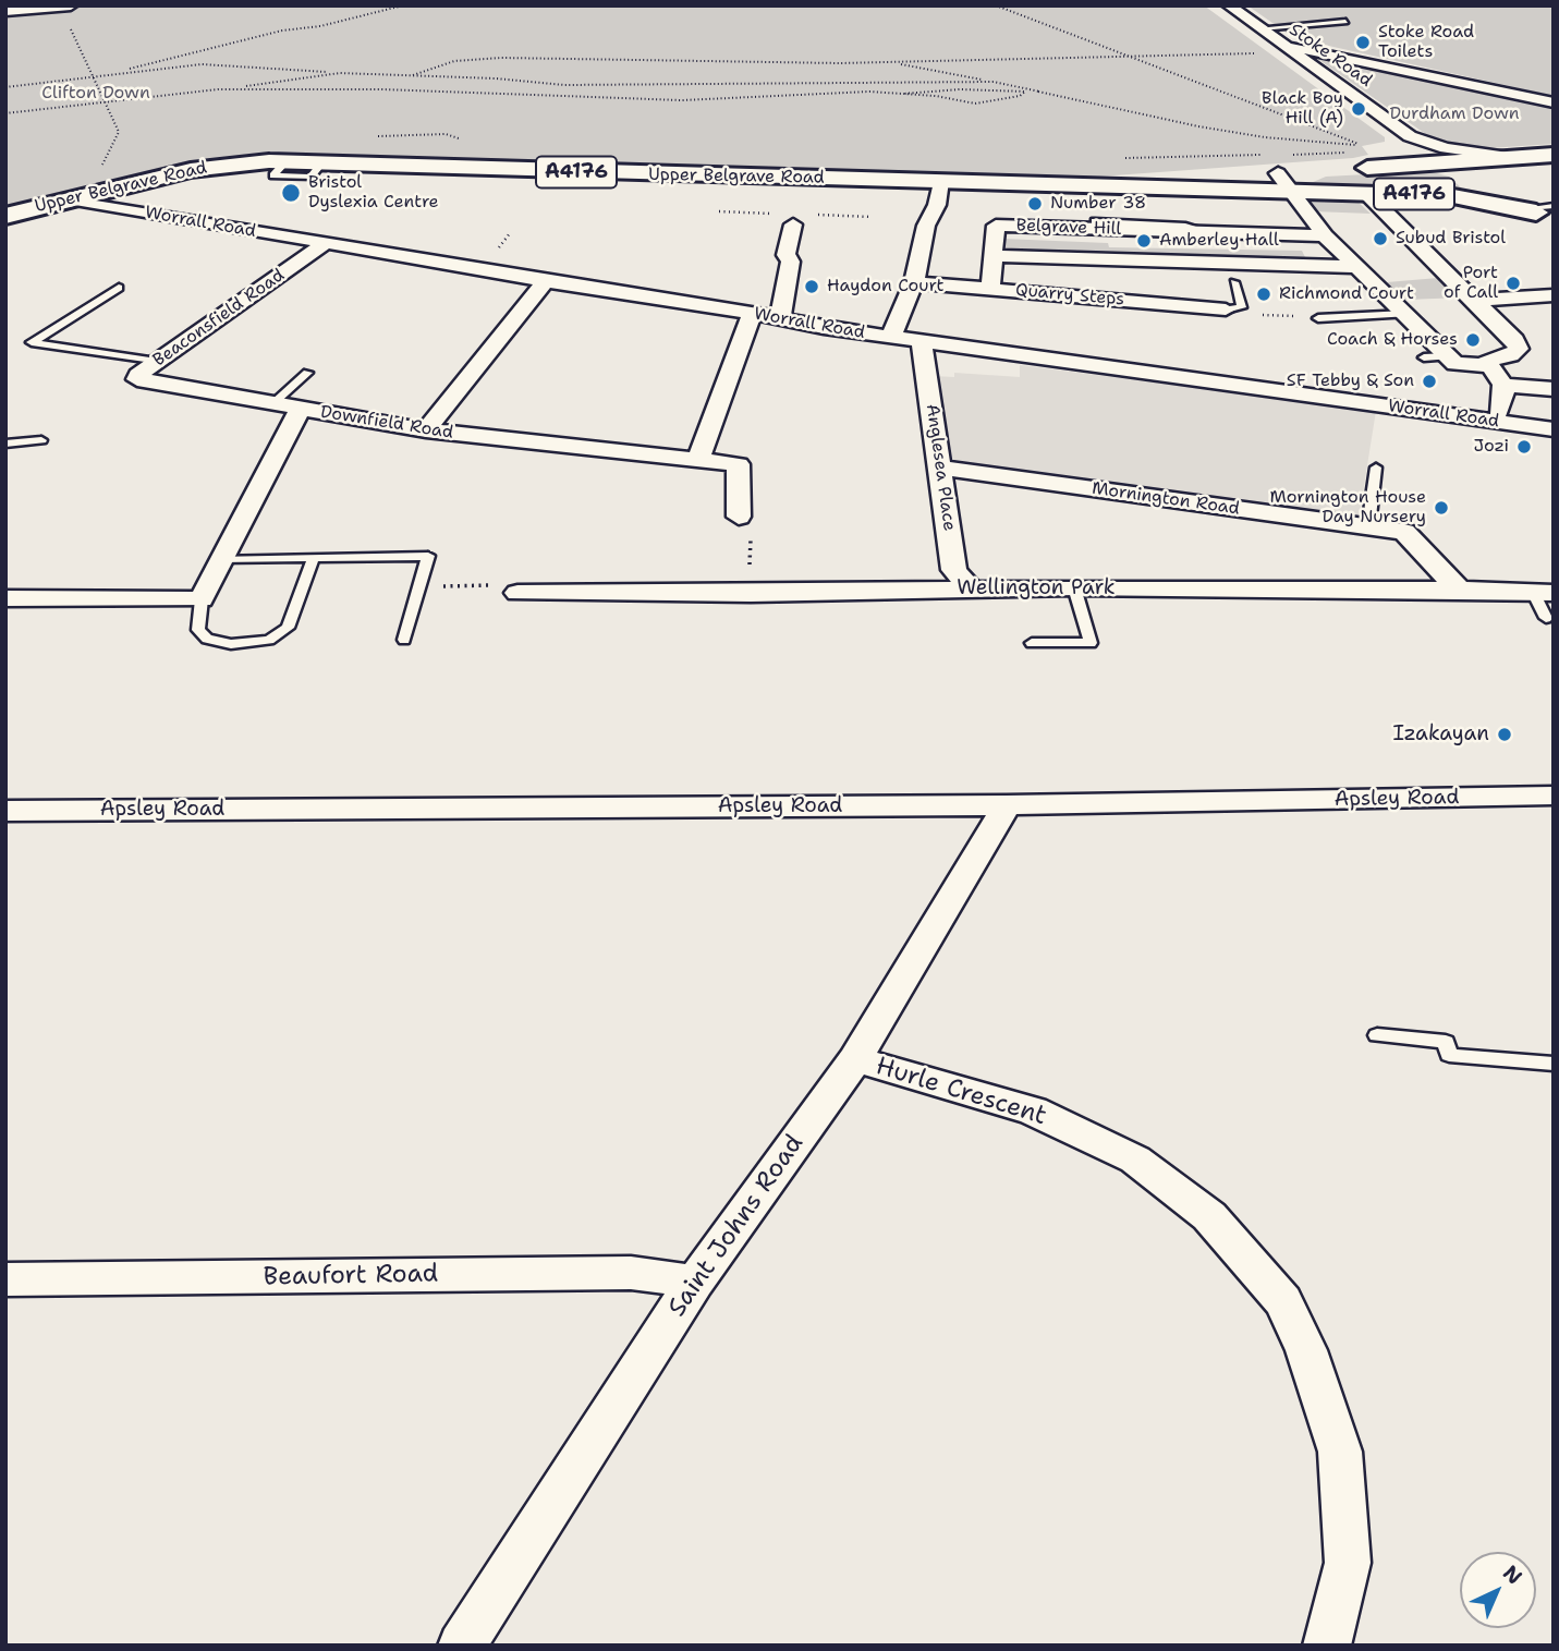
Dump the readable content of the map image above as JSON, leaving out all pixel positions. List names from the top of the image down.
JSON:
{
  "streets": {
    "main road": ["A4176", "Upper Belgrave Road"],
    "street": [
      "Stoke Road",
      "Worrall Road",
      "Belgrave Hill",
      "Quarry Steps",
      "Beaconsfield Road",
      "Downfield Road",
      "Anglesea Place",
      "Mornington Road",
      "Wellington Park",
      "Apsley Road",
      "Hurle Crescent",
      "Saint Johns Road",
      "Beaufort Road"
    ]
  },
  "crossings": [
    ["Stoke Road", "Upper Belgrave Road"],
    ["Upper Belgrave Road", "Worrall Road"],
    ["Worrall Road", "Beaconsfield Road"],
    ["Worrall Road", "Anglesea Place"],
    ["Beaconsfield Road", "Downfield Road"],
    ["Anglesea Place", "Mornington Road"],
    ["Anglesea Place", "Wellington Park"],
    ["Mornington Road", "Wellington Park"],
    ["Apsley Road", "Saint Johns Road"],
    ["Hurle Crescent", "Saint Johns Road"],
    ["Saint Johns Road", "Beaufort Road"]
  ],
  "parks": ["Clifton Down", "Durdham Down"],
  "places": [
    "Stoke Road Toilets",
    "Black Boy Hill (A)",
    "Bristol Dyslexia Centre",
    "Number 38",
    "Subud Bristol",
    "Amberley Hall",
    "Port of Call",
    "Haydon Court",
    "Richmond Court",
    "Coach & Horses",
    "SF Tebby & Son",
    "Jozi",
    "Mornington House Day Nursery",
    "Izakayan"
  ],
  "north": "top right"
}
